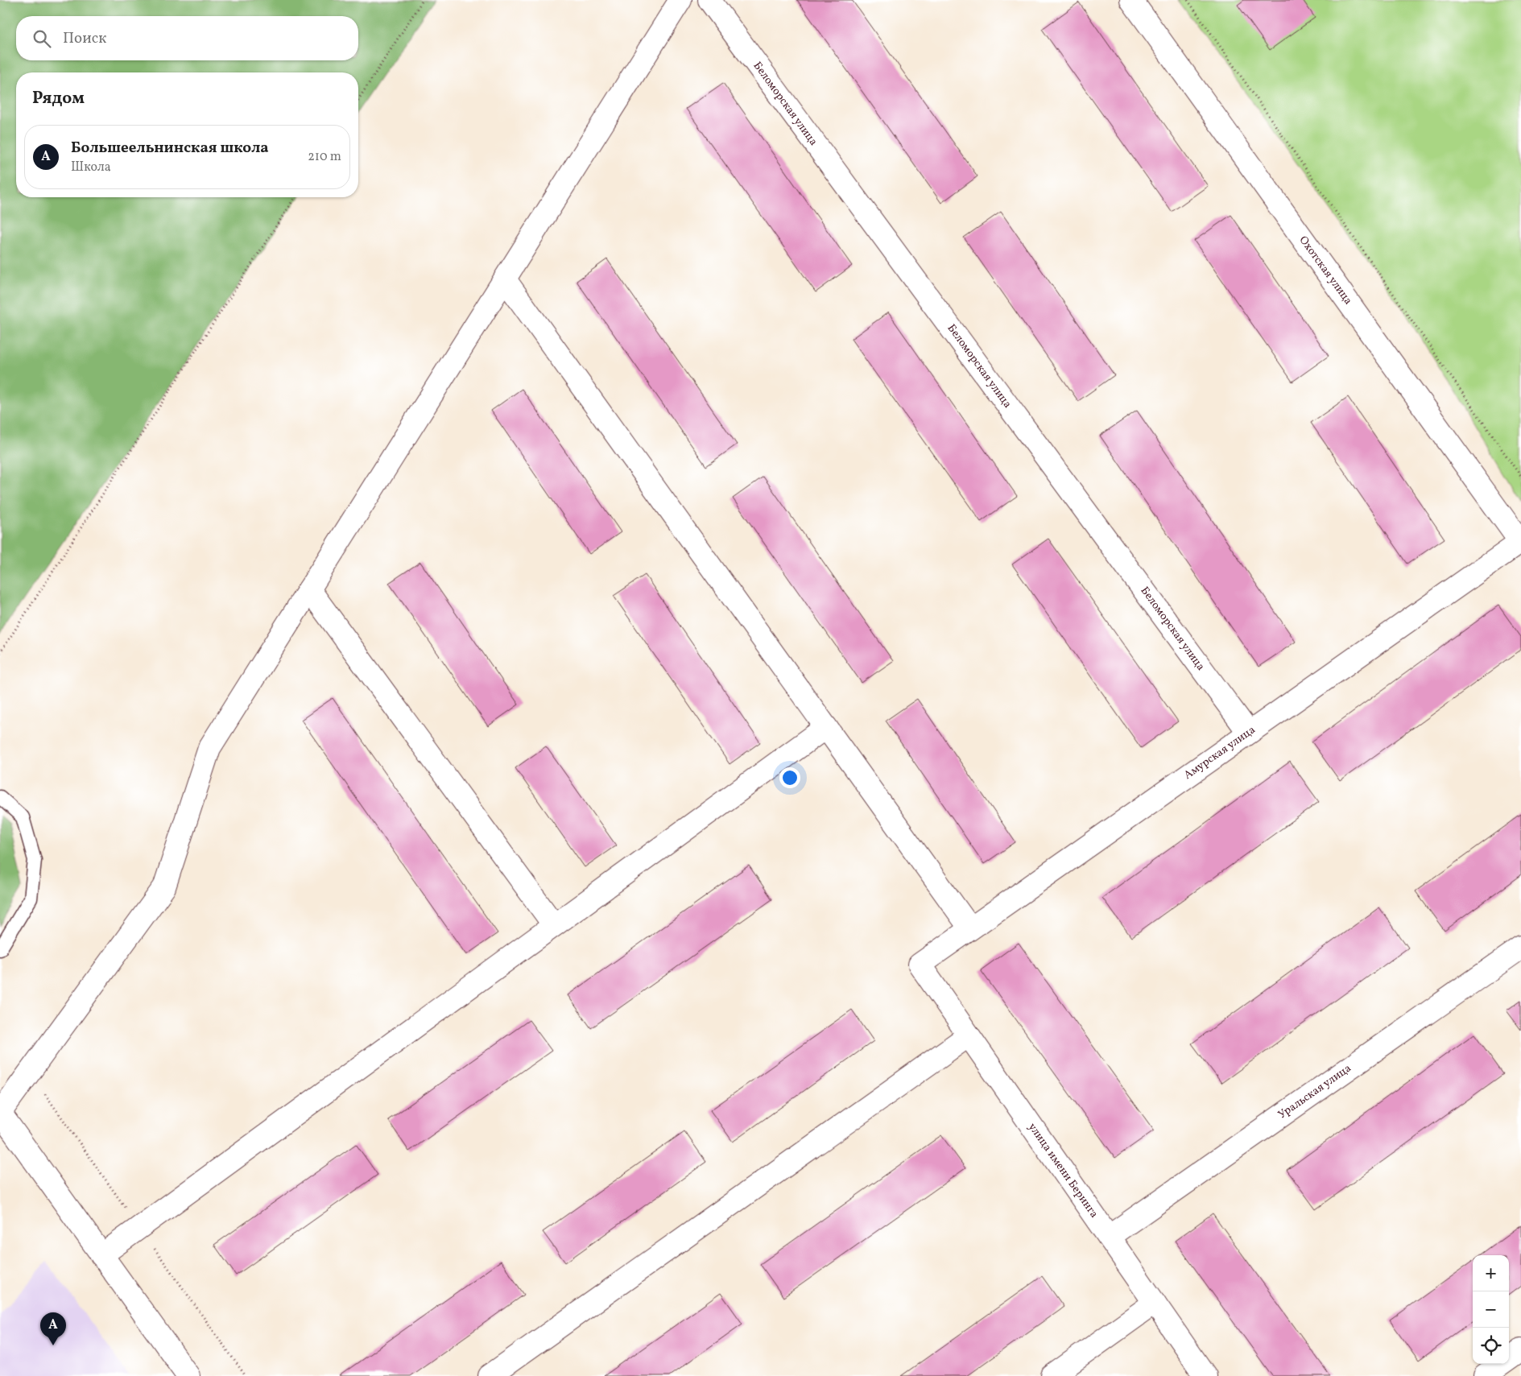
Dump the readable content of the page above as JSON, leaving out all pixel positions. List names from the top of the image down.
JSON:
{
  "streets": {
    "street": [
      "Беломорская улица",
      "Охотская улица",
      "Амурская улица",
      "Уральская улица",
      "улица имени Беринга"
    ]
  },
  "crossings": [
    ["Беломорская улица", "Амурская улица"],
    ["Охотская улица", "Амурская улица"],
    ["Амурская улица", "улица имени Беринга"],
    ["Уральская улица", "улица имени Беринга"]
  ],
  "page": {
    "search": "Поиск",
    "heading": "Рядом",
    "list": [
      {
        "mark": "A",
        "name": "Большеельнинская школа",
        "note": "Школа",
        "value": "210 m"
      }
    ],
    "map_buttons": ["+", "−"],
    "pins": "A"
  }
}
